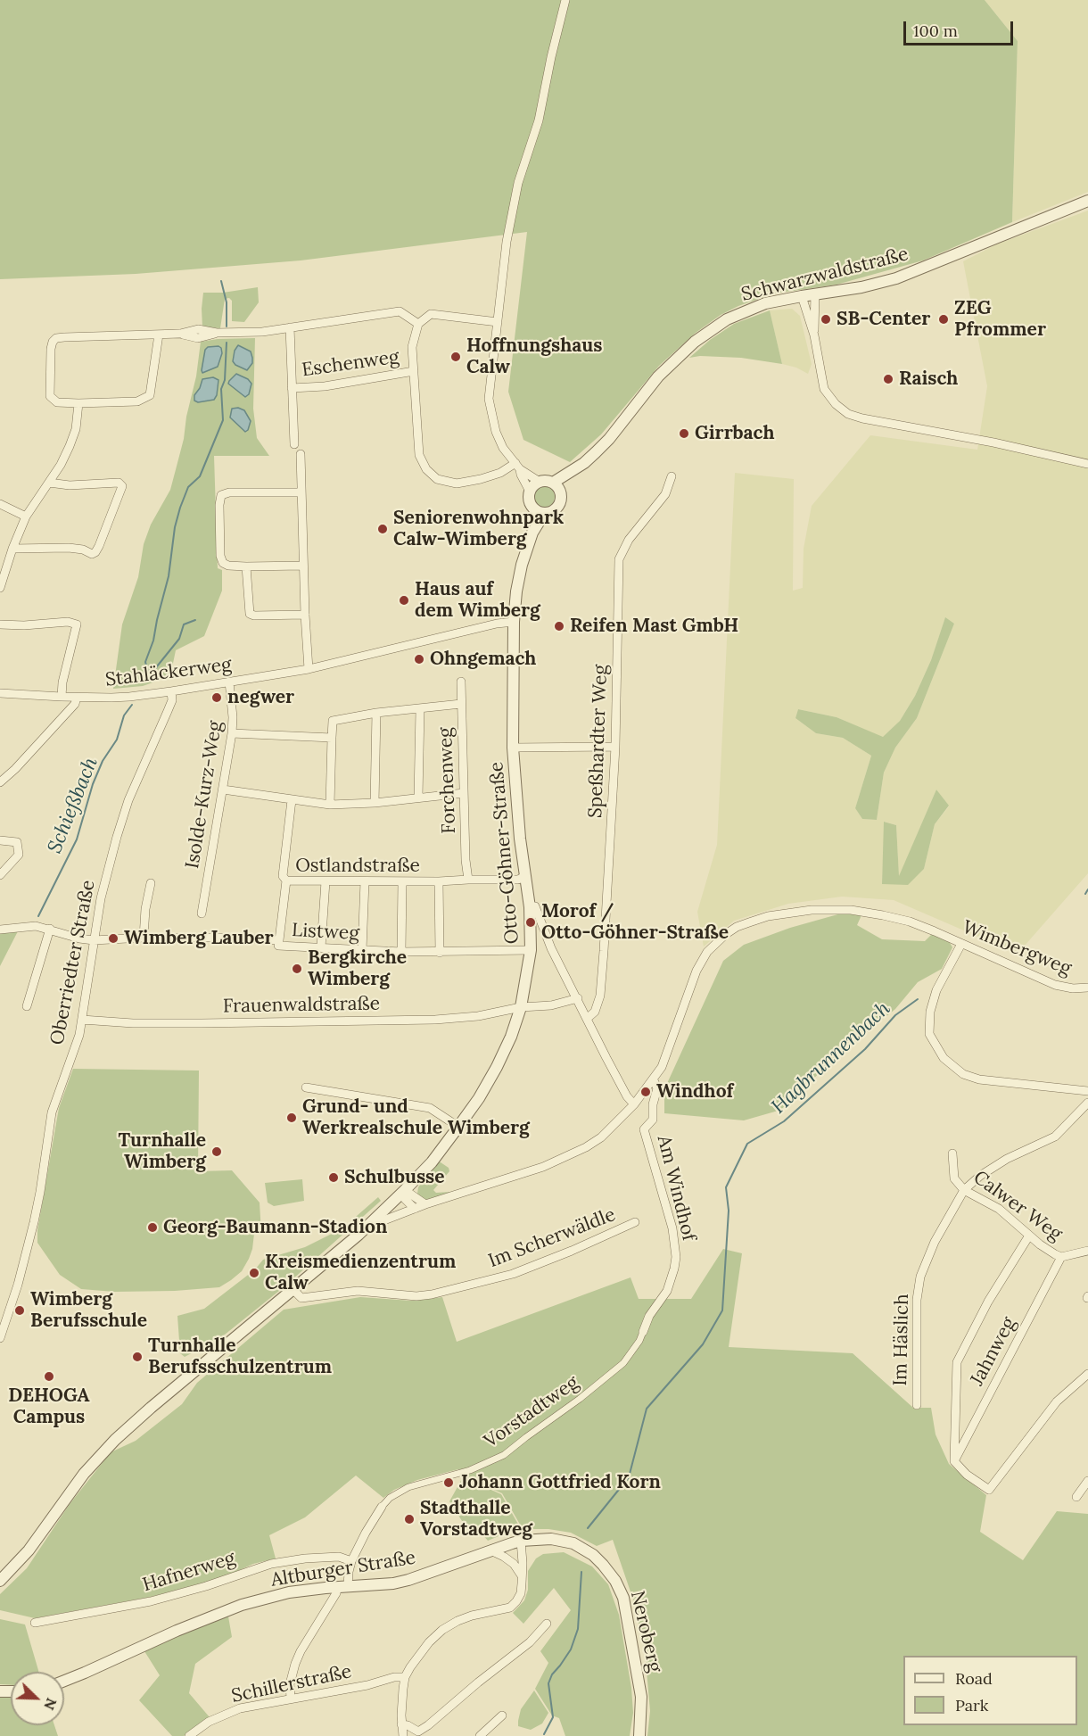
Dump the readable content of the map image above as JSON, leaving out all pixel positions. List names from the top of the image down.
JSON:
{
  "streets": {
    "street": [
      "Schwarzwaldstraße",
      "Eschenweg",
      "Stahläckerweg",
      "Speßhardter Weg",
      "Forchenweg",
      "Isolde-Kurz-Weg",
      "Otto-Göhner-Straße",
      "Ostlandstraße",
      "Listweg",
      "Wimbergweg",
      "Oberriedter Straße",
      "Frauenwaldstraße",
      "Am Windhof",
      "Calwer Weg",
      "Im Scherwäldle",
      "Im Häslich",
      "Jahnweg",
      "Vorstadtweg",
      "Altburger Straße",
      "Hafnerweg",
      "Neroberg",
      "Schillerstraße"
    ]
  },
  "crossings": [
    ["Stahläckerweg", "Isolde-Kurz-Weg"],
    ["Stahläckerweg", "Otto-Göhner-Straße"],
    ["Stahläckerweg", "Oberriedter Straße"],
    ["Speßhardter Weg", "Otto-Göhner-Straße"],
    ["Forchenweg", "Ostlandstraße"],
    ["Otto-Göhner-Straße", "Ostlandstraße"],
    ["Otto-Göhner-Straße", "Listweg"],
    ["Otto-Göhner-Straße", "Frauenwaldstraße"],
    ["Otto-Göhner-Straße", "Am Windhof"],
    ["Otto-Göhner-Straße", "Im Scherwäldle"],
    ["Ostlandstraße", "Oberriedter Straße"],
    ["Wimbergweg", "Am Windhof"],
    ["Oberriedter Straße", "Frauenwaldstraße"],
    ["Am Windhof", "Vorstadtweg"],
    ["Calwer Weg", "Im Häslich"],
    ["Calwer Weg", "Jahnweg"],
    ["Vorstadtweg", "Altburger Straße"],
    ["Vorstadtweg", "Hafnerweg"],
    ["Vorstadtweg", "Schillerstraße"],
    ["Altburger Straße", "Neroberg"]
  ],
  "water": ["Schießbach", "Hagbrunnenbach"],
  "places": [
    "SB-Center",
    "ZEG Pfrommer",
    "Hoffnungshaus Calw",
    "Raisch",
    "Girrbach",
    "Seniorenwohnpark Calw-Wimberg",
    "Haus auf dem Wimberg",
    "Reifen Mast GmbH",
    "Ohngemach",
    "negwer",
    "Morof / Otto-Göhner-Straße",
    "Wimberg Lauber",
    "Bergkirche Wimberg",
    "Windhof",
    "Grund- und Werkrealschule Wimberg",
    "Turnhalle Wimberg",
    "Schulbusse",
    "Georg-Baumann-Stadion",
    "Kreismedienzentrum Calw",
    "Wimberg Berufsschule",
    "Turnhalle Berufsschulzentrum",
    "DEHOGA Campus",
    "Johann Gottfried Korn",
    "Stadthalle Vorstadtweg"
  ],
  "legend": ["Road", "Park"],
  "scale_bar": "100 m",
  "north": "bottom right"
}
